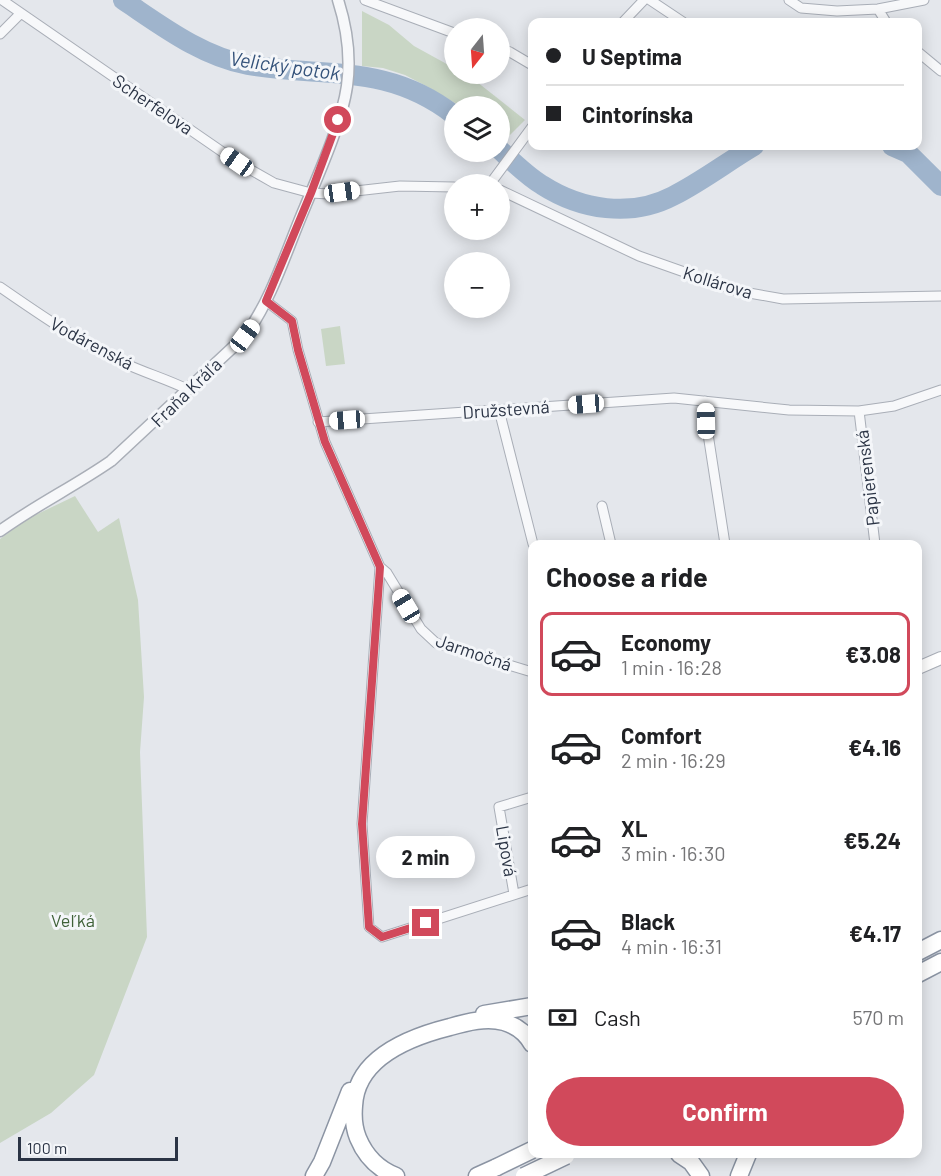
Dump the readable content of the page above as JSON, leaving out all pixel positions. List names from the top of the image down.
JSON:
{
  "streets": {
    "street": [
      "Scherfelova",
      "Kollárova",
      "Vodárenská",
      "Fraňa Kráľa",
      "Družstevná",
      "Papierenská",
      "Jarmočná",
      "Lipová"
    ]
  },
  "crossings": [
    ["Scherfelova", "Fraňa Kráľa"],
    ["Vodárenská", "Fraňa Kráľa"],
    ["Fraňa Kráľa", "Jarmočná"],
    ["Družstevná", "Papierenská"],
    ["Družstevná", "Jarmočná"],
    ["Jarmočná", "Lipová"]
  ],
  "water": ["Velický potok"],
  "parks": ["Veľká"],
  "scale_bar": "100 m",
  "north": "bottom",
  "page": {
    "map_buttons": ["+", "−"],
    "banner": ["U Septima", "Cintorínska"],
    "heading": "Choose a ride",
    "list": [
      {
        "name": "Economy",
        "note": "1 min · 16:28",
        "value": "€3.08"
      },
      {
        "name": "Comfort",
        "note": "2 min · 16:29",
        "value": "€4.16"
      },
      {
        "name": "XL",
        "note": "3 min · 16:30",
        "value": "€5.24"
      },
      {
        "name": "Black",
        "note": "4 min · 16:31",
        "value": "€4.17"
      }
    ],
    "bubble": "2 min",
    "pay": ["Cash", "570 m"],
    "buttons": "Confirm",
    "scale": "100 m"
  }
}
